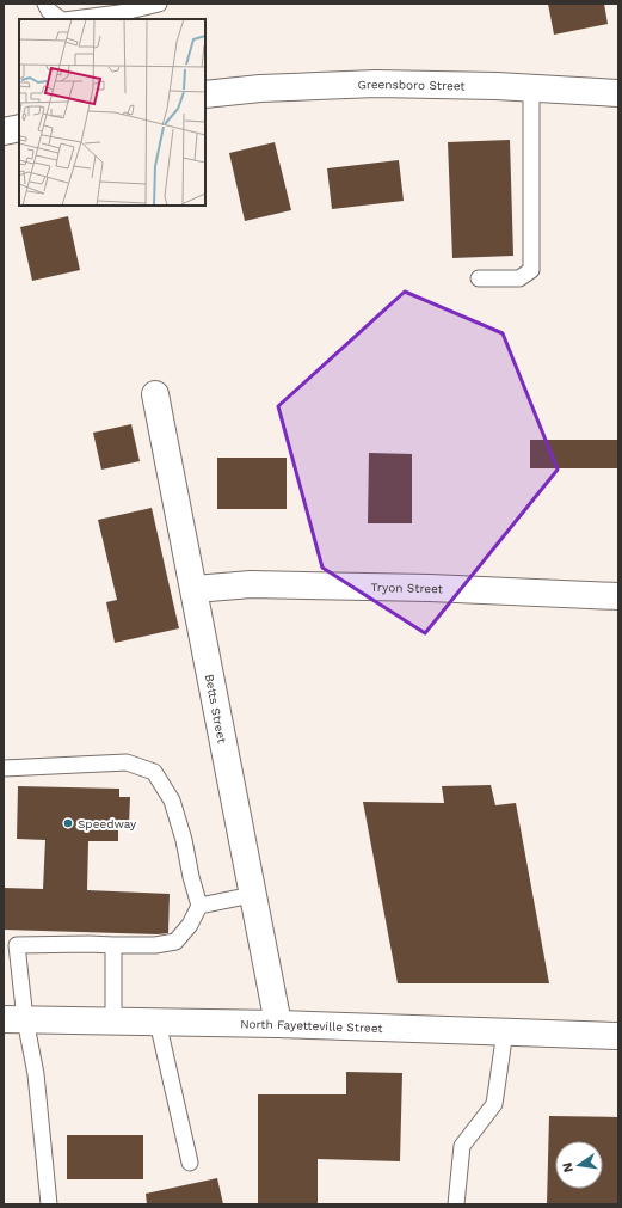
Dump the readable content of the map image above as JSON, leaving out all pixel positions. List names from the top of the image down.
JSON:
{
  "streets": {
    "street": [
      "Greensboro Street",
      "Tryon Street",
      "Betts Street",
      "North Fayetteville Street"
    ]
  },
  "crossings": [
    ["Tryon Street", "Betts Street"],
    ["Betts Street", "North Fayetteville Street"]
  ],
  "places": ["Speedway"],
  "north": "left"
}
